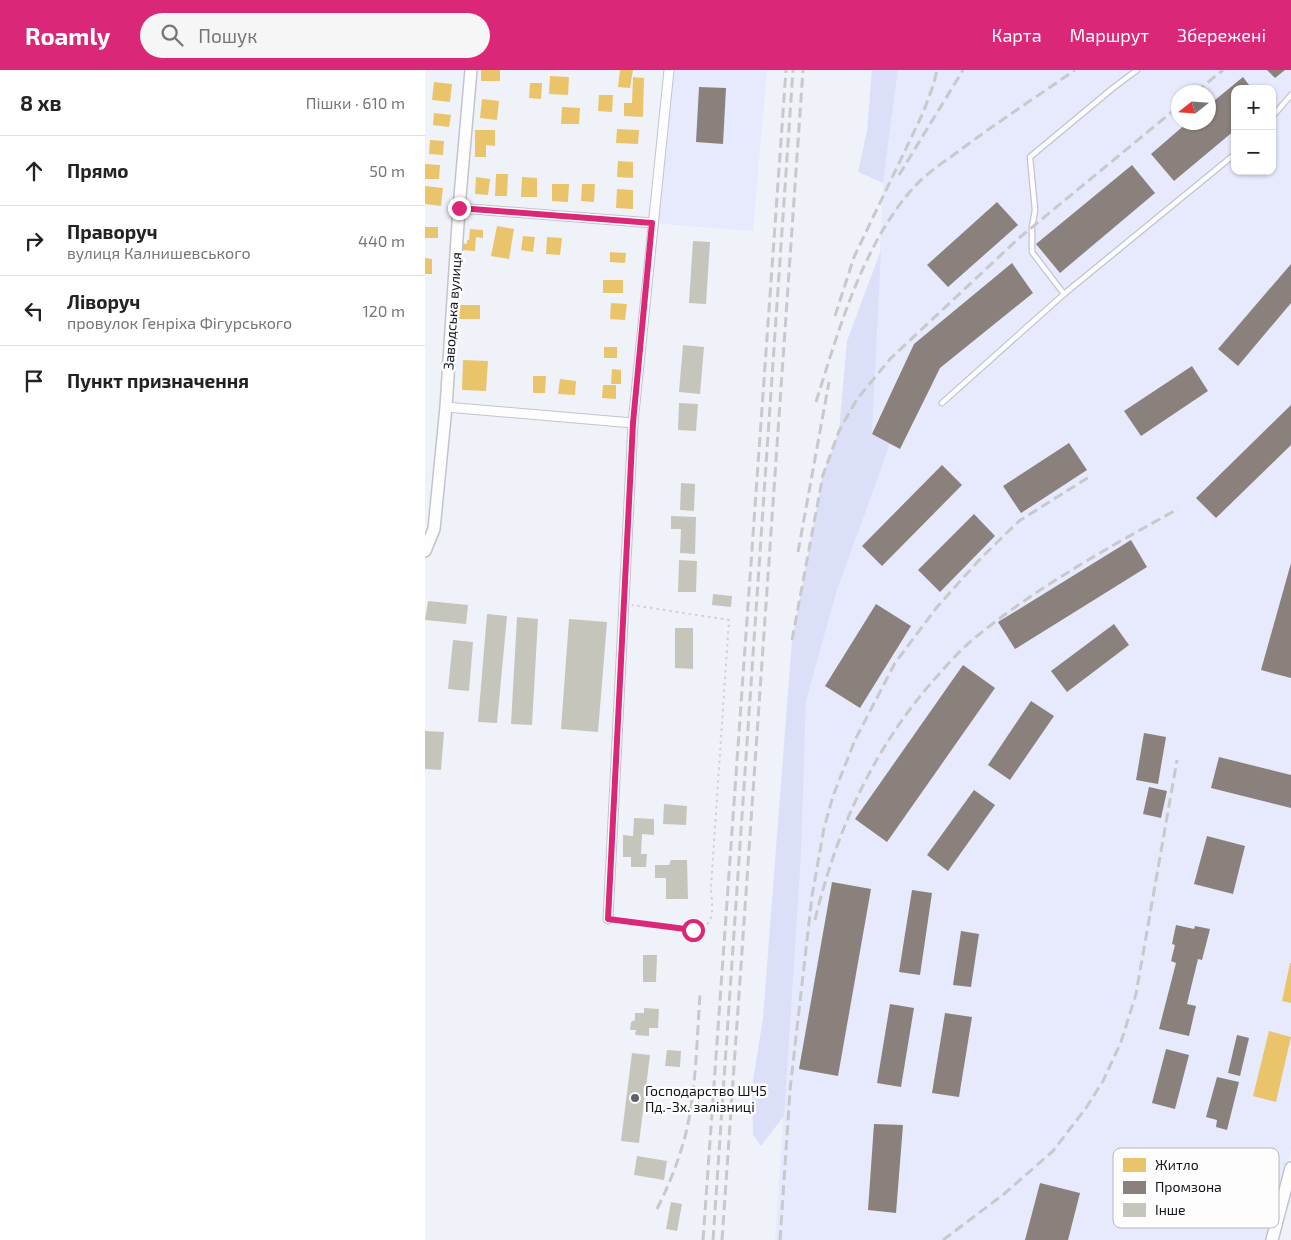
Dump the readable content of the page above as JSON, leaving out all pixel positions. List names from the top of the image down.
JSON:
{
  "streets": {
    "street": ["Заводська вулиця"]
  },
  "places": ["Господарство ШЧ5 Пд.-Зх. залізниці"],
  "legend": ["Житло", "Промзона", "Інше"],
  "north": "left",
  "page": {
    "header": "Roamly",
    "search": "Пошук",
    "nav": ["Карта", "Маршрут", "Збережені"],
    "heading": ["8 хв", "Пішки · 610 m"],
    "map_buttons": ["+", "−"],
    "list": [
      ["Прямо", "50 m"],
      ["Праворуч", "вулиця Калнишевського", "440 m"],
      ["Ліворуч", "провулок Генріха Фігурського", "120 m"],
      "Пункт призначення"
    ]
  }
}
